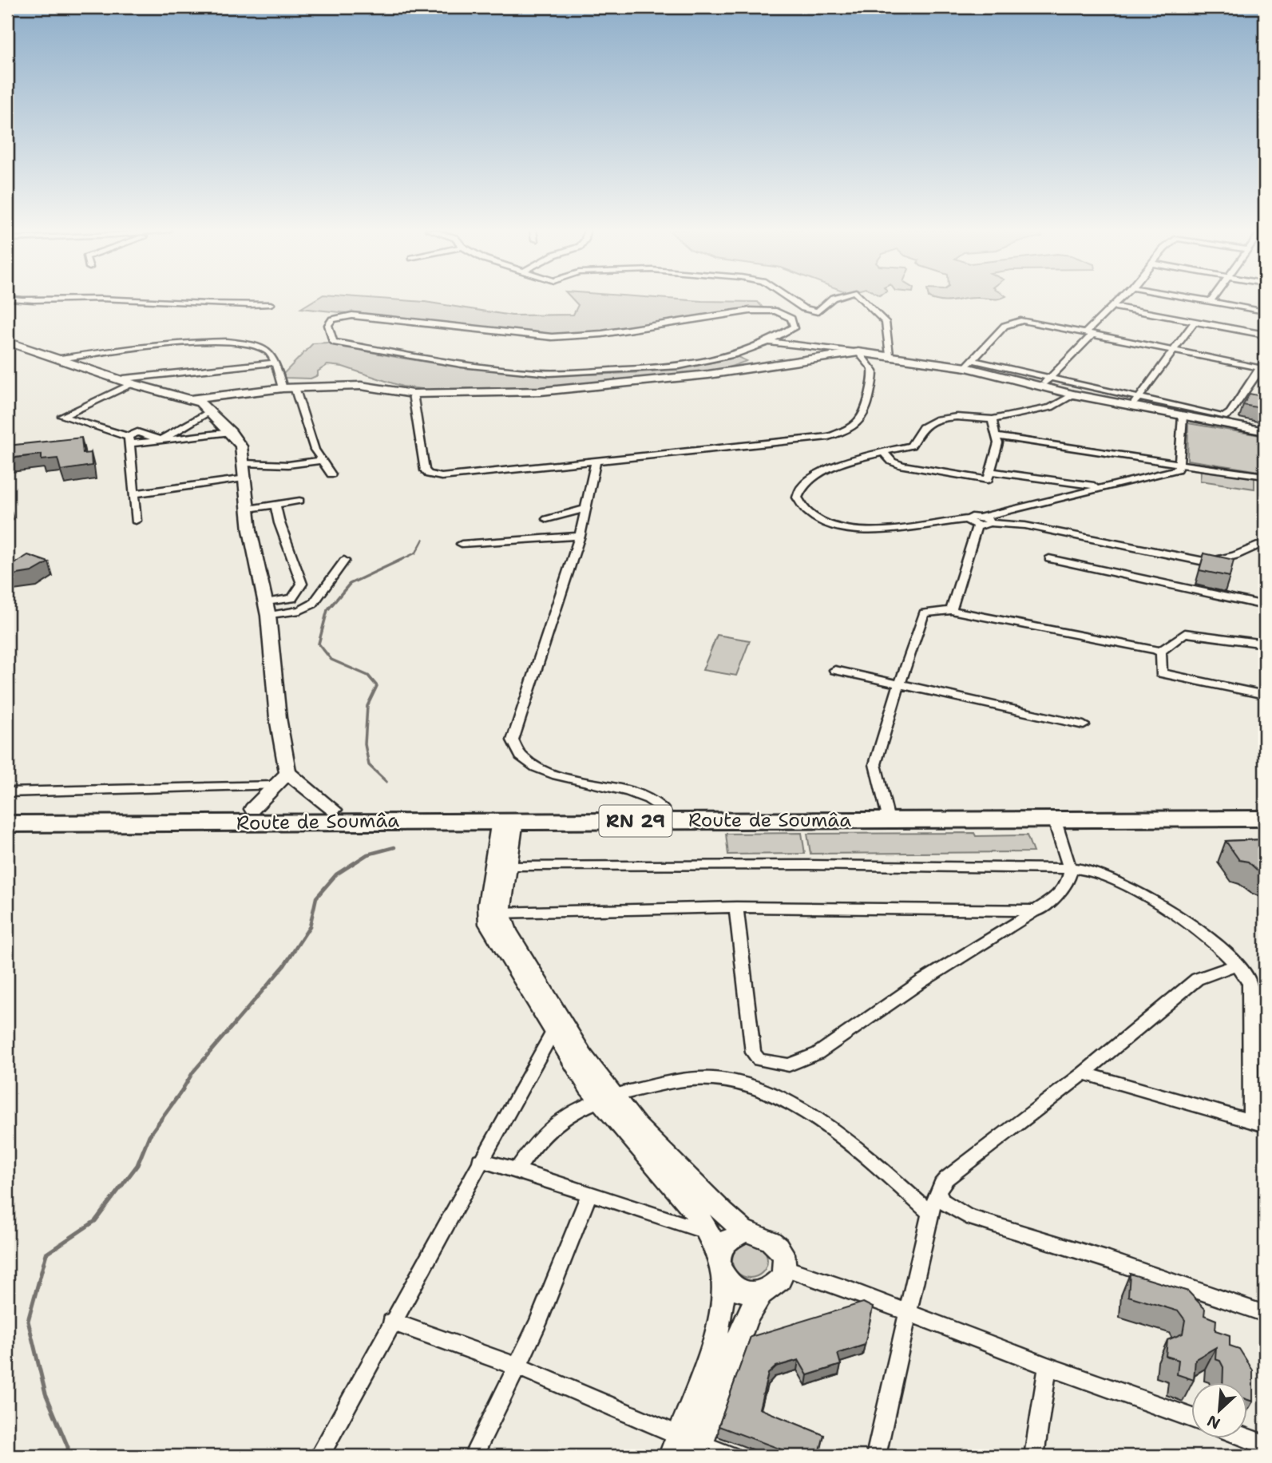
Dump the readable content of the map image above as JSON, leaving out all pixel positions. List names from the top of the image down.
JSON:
{
  "streets": {
    "highway": ["Route de Soumâa", "RN 29"]
  },
  "north": "bottom left"
}
